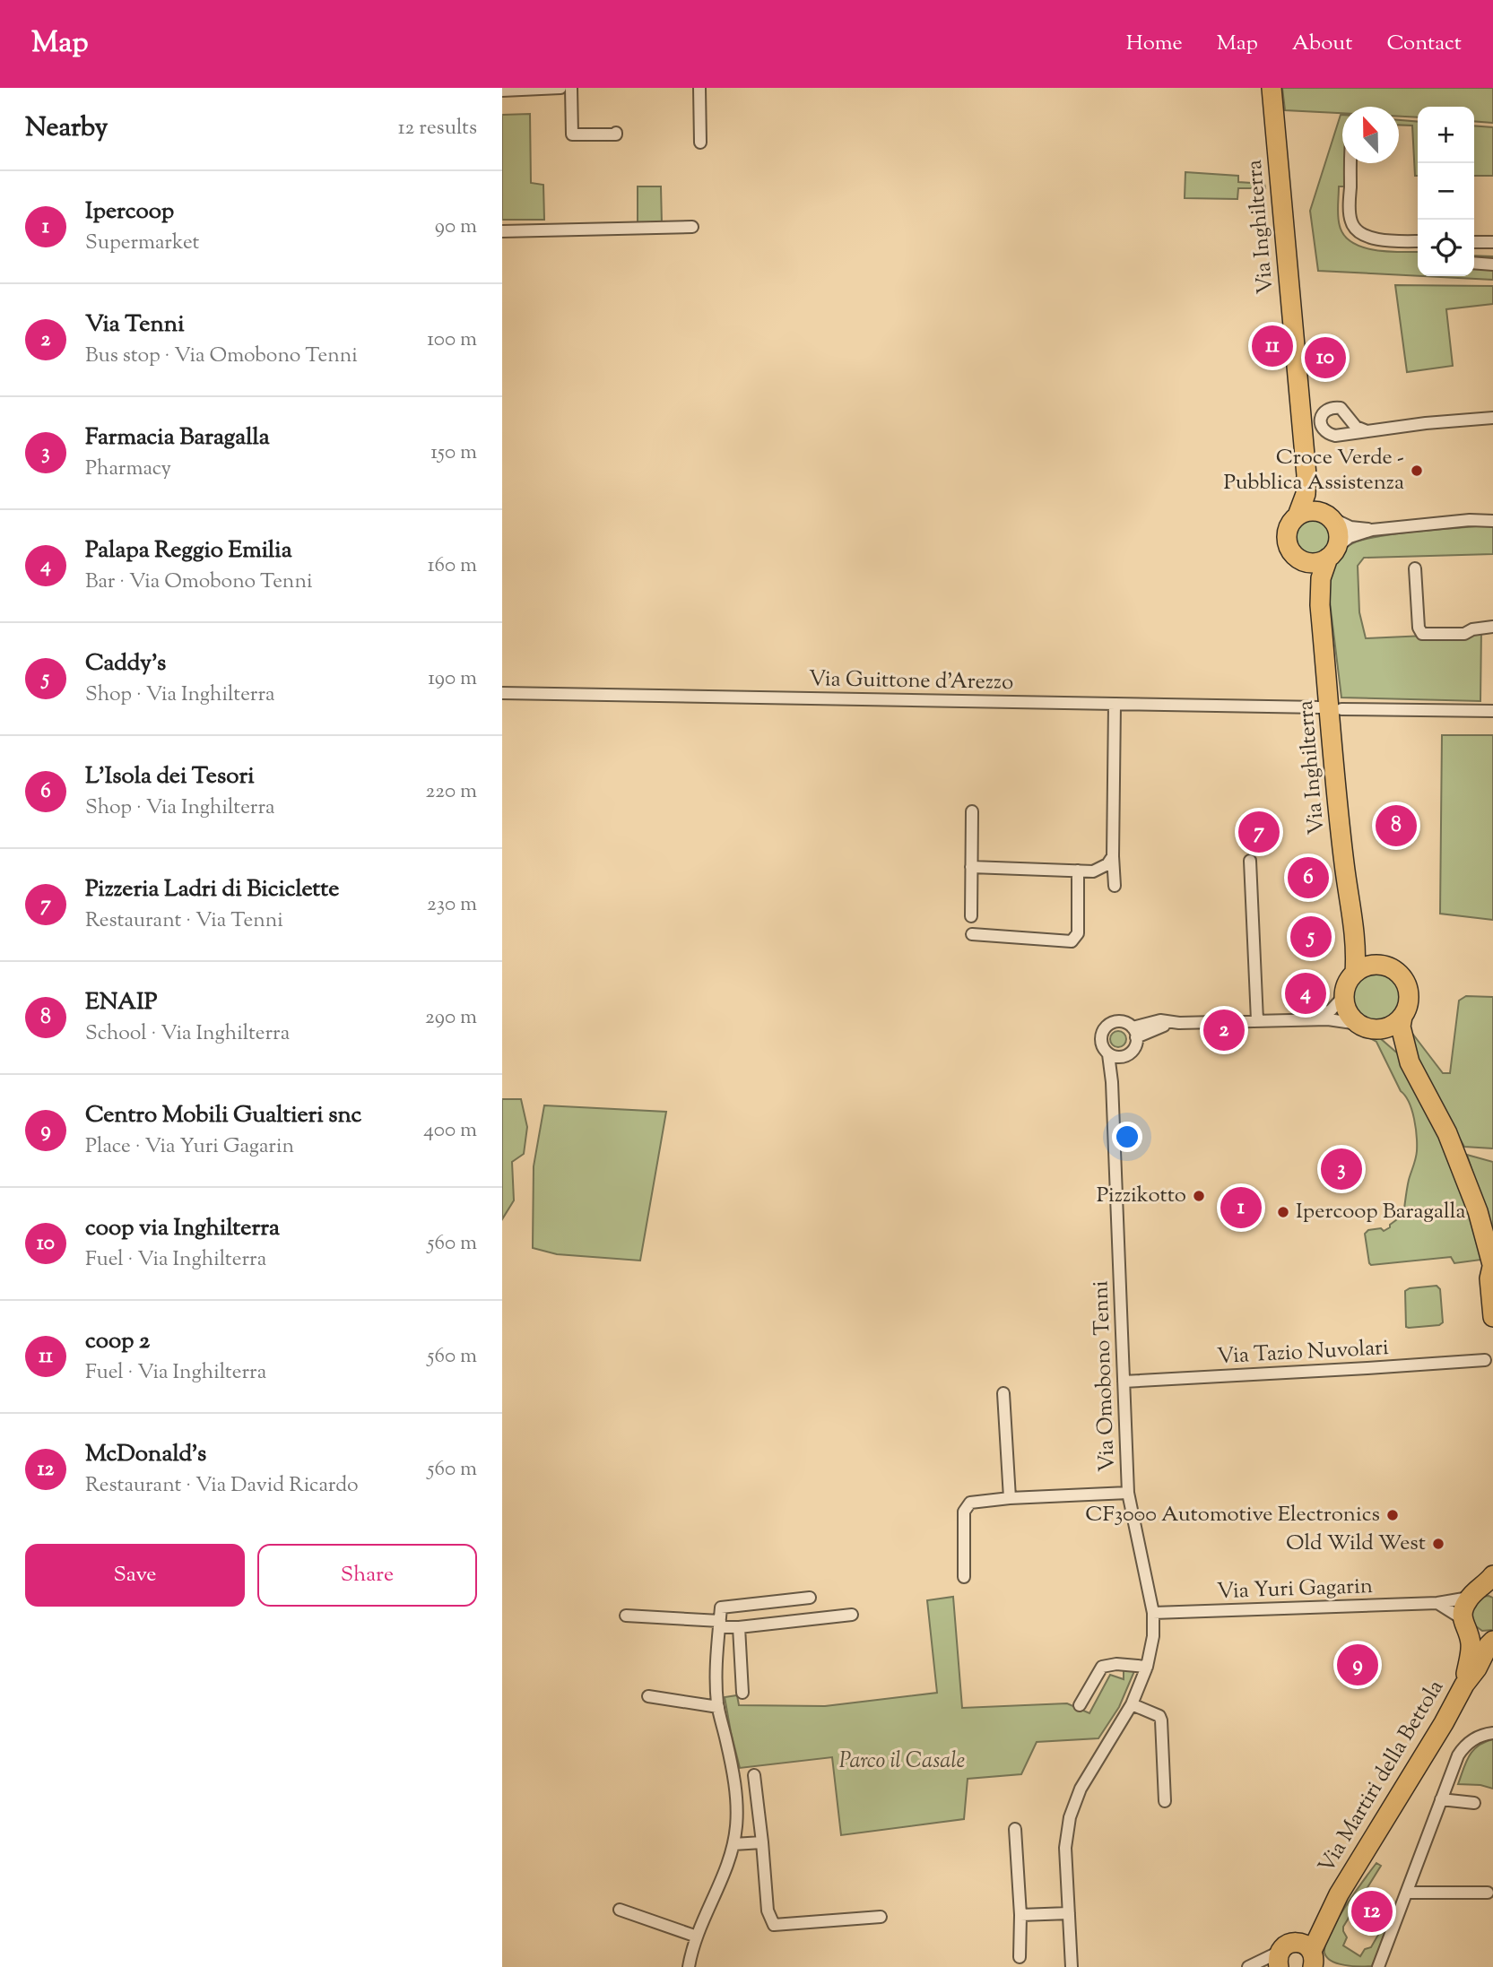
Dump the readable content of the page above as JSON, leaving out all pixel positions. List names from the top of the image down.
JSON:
{
  "streets": {
    "main road": ["Via Inghilterra", "Via Martiri della Bettola"],
    "street": [
      "Via Guittone d'Arezzo",
      "Via Tazio Nuvolari",
      "Via Omobono Tenni",
      "Via Yuri Gagarin"
    ]
  },
  "crossings": [
    ["Via Inghilterra", "Via Omobono Tenni"],
    ["Via Tazio Nuvolari", "Via Omobono Tenni"],
    ["Via Omobono Tenni", "Via Yuri Gagarin"],
    ["Via Yuri Gagarin", "Via Martiri della Bettola"]
  ],
  "parks": ["Parco il Casale"],
  "places": [
    "Croce Verde - Pubblica Assistenza",
    "Pizzikotto",
    "Ipercoop Baragalla",
    "CF3000 Automotive Electronics",
    "Old Wild West"
  ],
  "north": "top",
  "page": {
    "header": "Map",
    "nav": [
      "Home",
      "Map",
      "About",
      "Contact"
    ],
    "heading": ["Nearby", "12 results"],
    "map_buttons": ["+", "−"],
    "list": [
      {
        "mark": "1",
        "name": "Ipercoop",
        "note": "Supermarket",
        "value": "90 m"
      },
      {
        "mark": "2",
        "name": "Via Tenni",
        "note": "Bus stop · Via Omobono Tenni",
        "value": "100 m"
      },
      {
        "mark": "3",
        "name": "Farmacia Baragalla",
        "note": "Pharmacy",
        "value": "150 m"
      },
      {
        "mark": "4",
        "name": "Palapa Reggio Emilia",
        "note": "Bar · Via Omobono Tenni",
        "value": "160 m"
      },
      {
        "mark": "5",
        "name": "Caddy's",
        "note": "Shop · Via Inghilterra",
        "value": "190 m"
      },
      {
        "mark": "6",
        "name": "L'Isola dei Tesori",
        "note": "Shop · Via Inghilterra",
        "value": "220 m"
      },
      {
        "mark": "7",
        "name": "Pizzeria Ladri di Biciclette",
        "note": "Restaurant · Via Tenni",
        "value": "230 m"
      },
      {
        "mark": "8",
        "name": "ENAIP",
        "note": "School · Via Inghilterra",
        "value": "290 m"
      },
      {
        "mark": "9",
        "name": "Centro Mobili Gualtieri snc",
        "note": "Place · Via Yuri Gagarin",
        "value": "400 m"
      },
      {
        "mark": "10",
        "name": "coop via Inghilterra",
        "note": "Fuel · Via Inghilterra",
        "value": "560 m"
      },
      {
        "mark": "11",
        "name": "coop 2",
        "note": "Fuel · Via Inghilterra",
        "value": "560 m"
      },
      {
        "mark": "12",
        "name": "McDonald's",
        "note": "Restaurant · Via David Ricardo",
        "value": "560 m"
      }
    ],
    "pins": [
      "11",
      "10",
      "8",
      "7",
      "6",
      "5",
      "4",
      "2",
      "3",
      "1",
      "9",
      "12"
    ],
    "buttons": ["Save", "Share"]
  }
}
